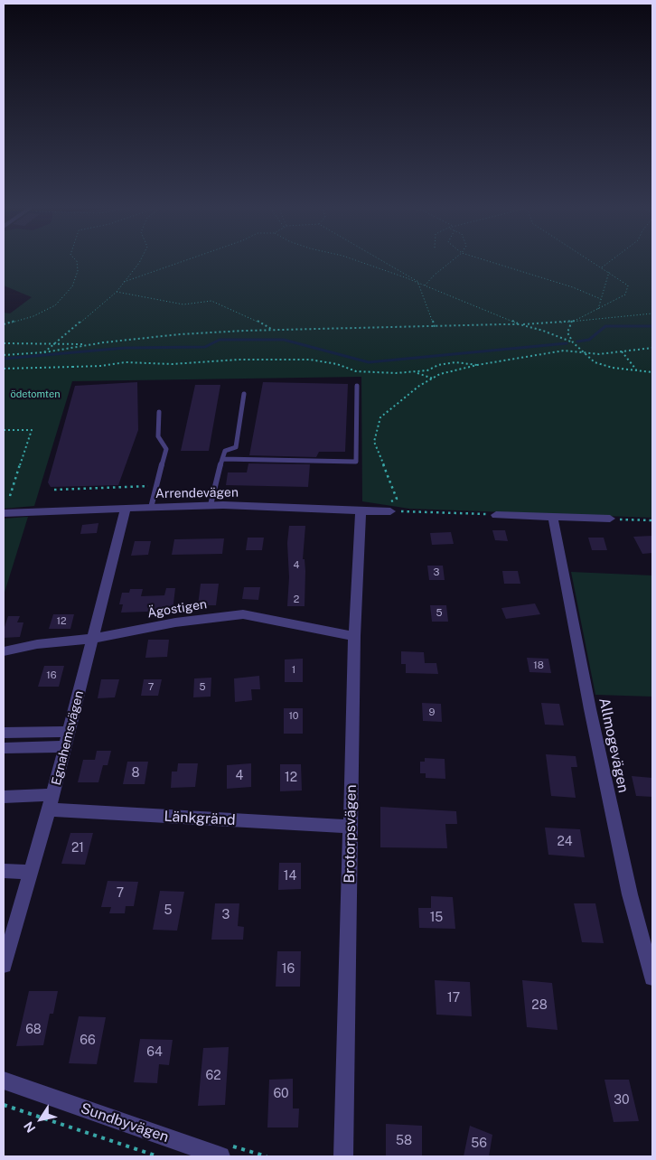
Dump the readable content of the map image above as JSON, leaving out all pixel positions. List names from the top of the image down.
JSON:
{
  "streets": {
    "street": [
      "Arrendevägen",
      "Ägostigen",
      "Egnahemsvägen",
      "Allmogevägen",
      "Länkgränd",
      "Brotorpsvägen",
      "Sundbyvägen"
    ]
  },
  "crossings": [
    ["Arrendevägen", "Egnahemsvägen"],
    ["Arrendevägen", "Brotorpsvägen"],
    ["Ägostigen", "Egnahemsvägen"],
    ["Ägostigen", "Brotorpsvägen"],
    ["Egnahemsvägen", "Länkgränd"],
    ["Länkgränd", "Brotorpsvägen"]
  ],
  "parks": ["ödetomten"],
  "house_numbers": [
    "4",
    "3",
    "2",
    "5",
    "12",
    "18",
    "1",
    "16",
    "7",
    "5",
    "9",
    "10",
    "8",
    "4",
    "12",
    "24",
    "21",
    "14",
    "7",
    "5",
    "3",
    "15",
    "16",
    "17",
    "28",
    "68",
    "66",
    "64",
    "62",
    "60",
    "30",
    "58",
    "56"
  ],
  "north": "bottom left"
}
